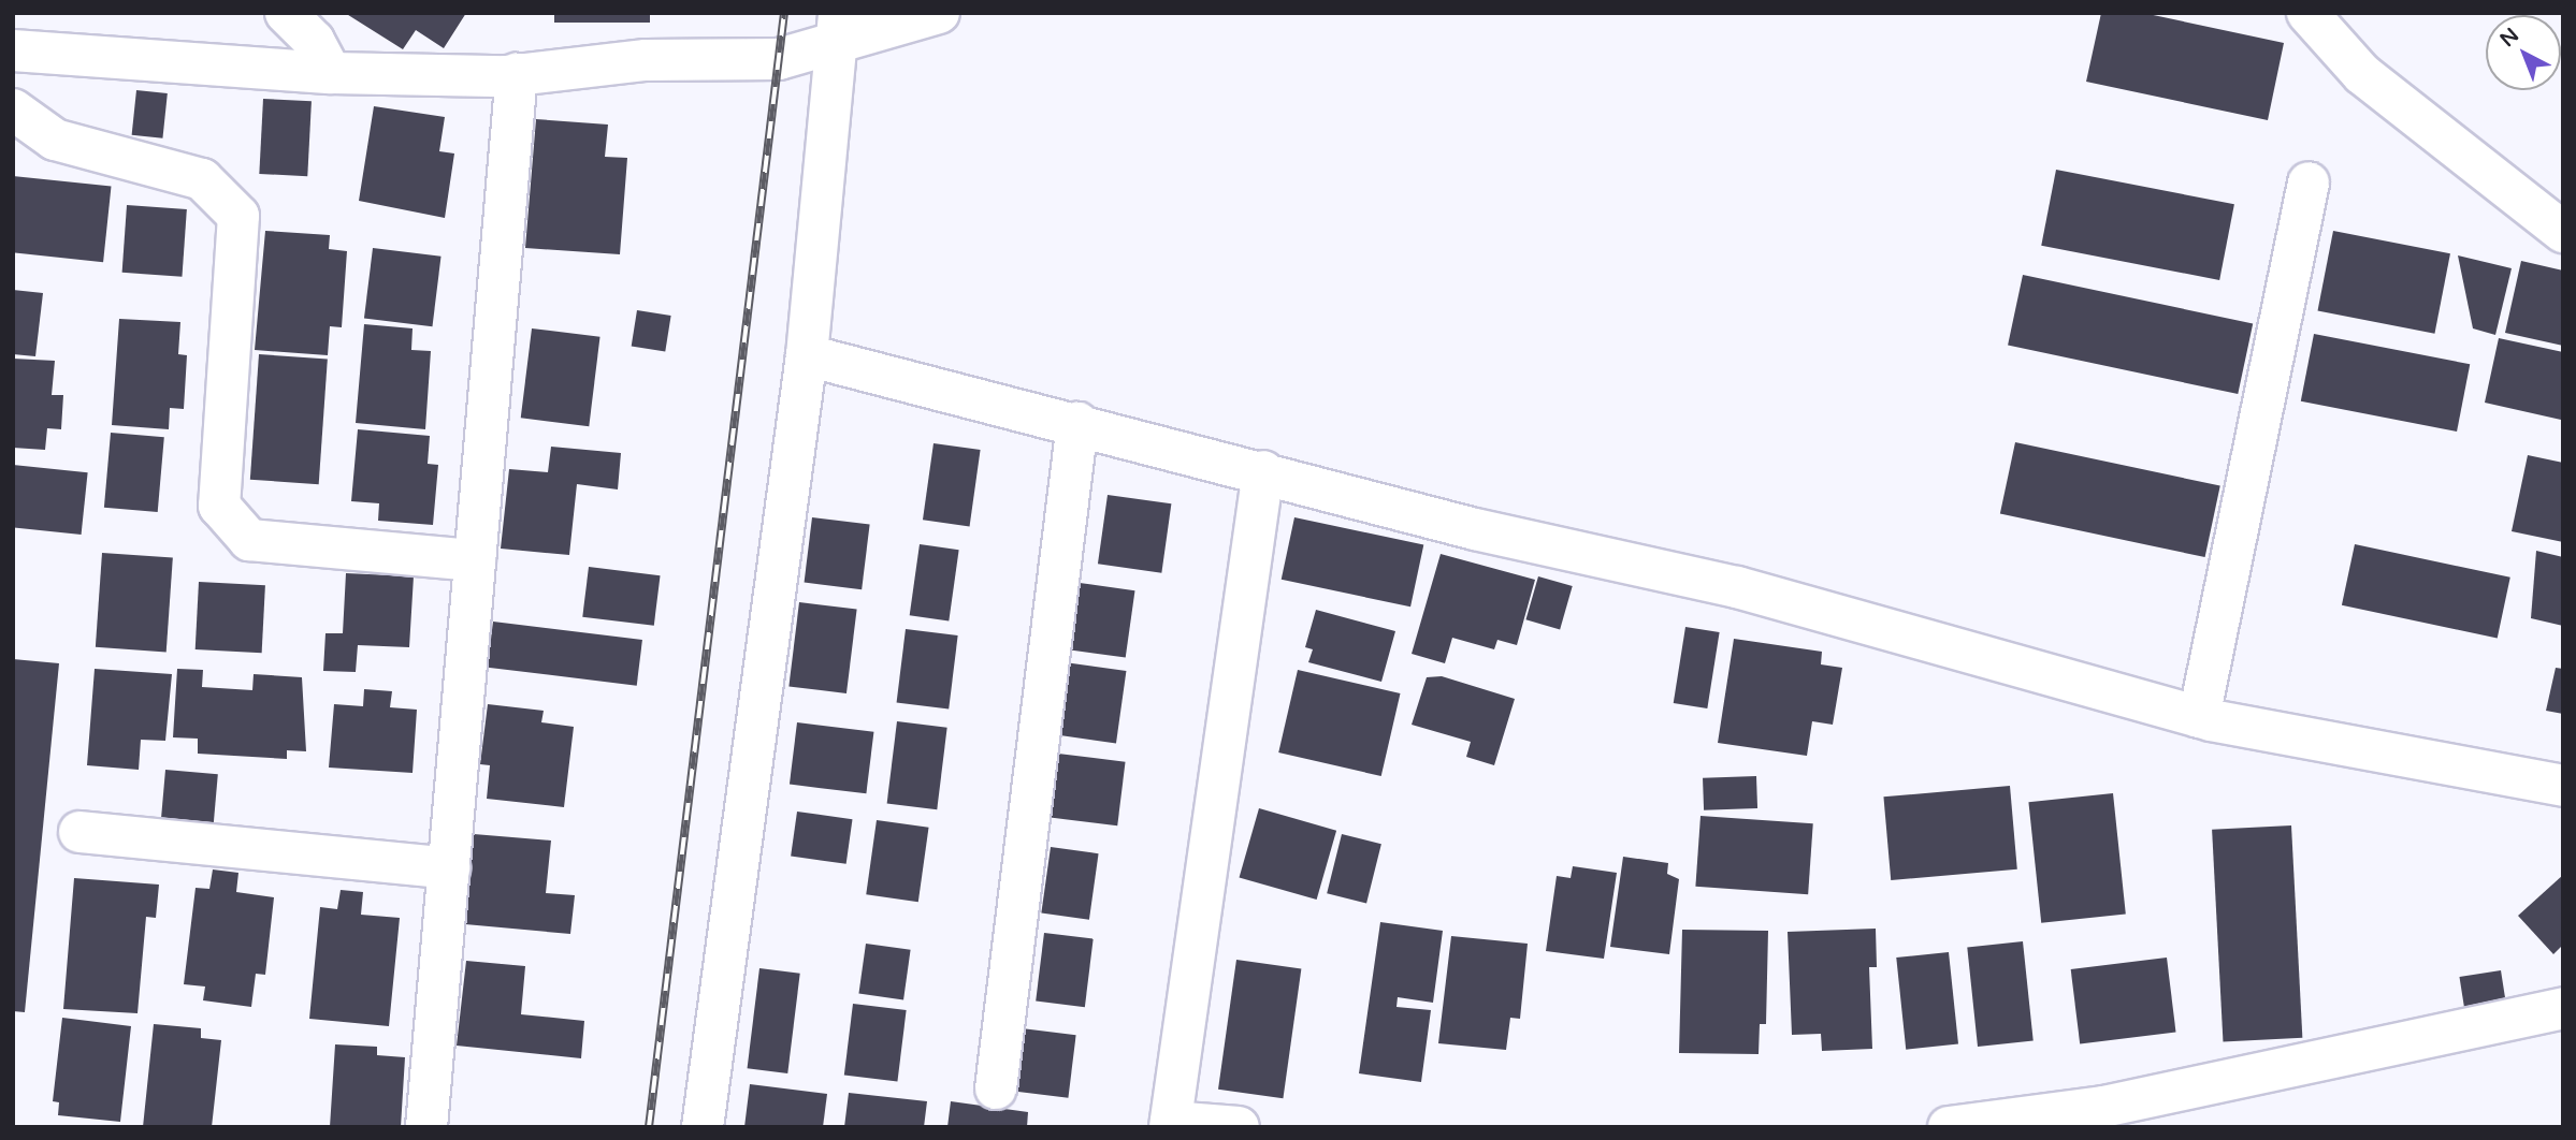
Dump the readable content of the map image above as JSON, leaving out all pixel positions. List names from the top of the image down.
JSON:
{
  "north": "top left"
}
